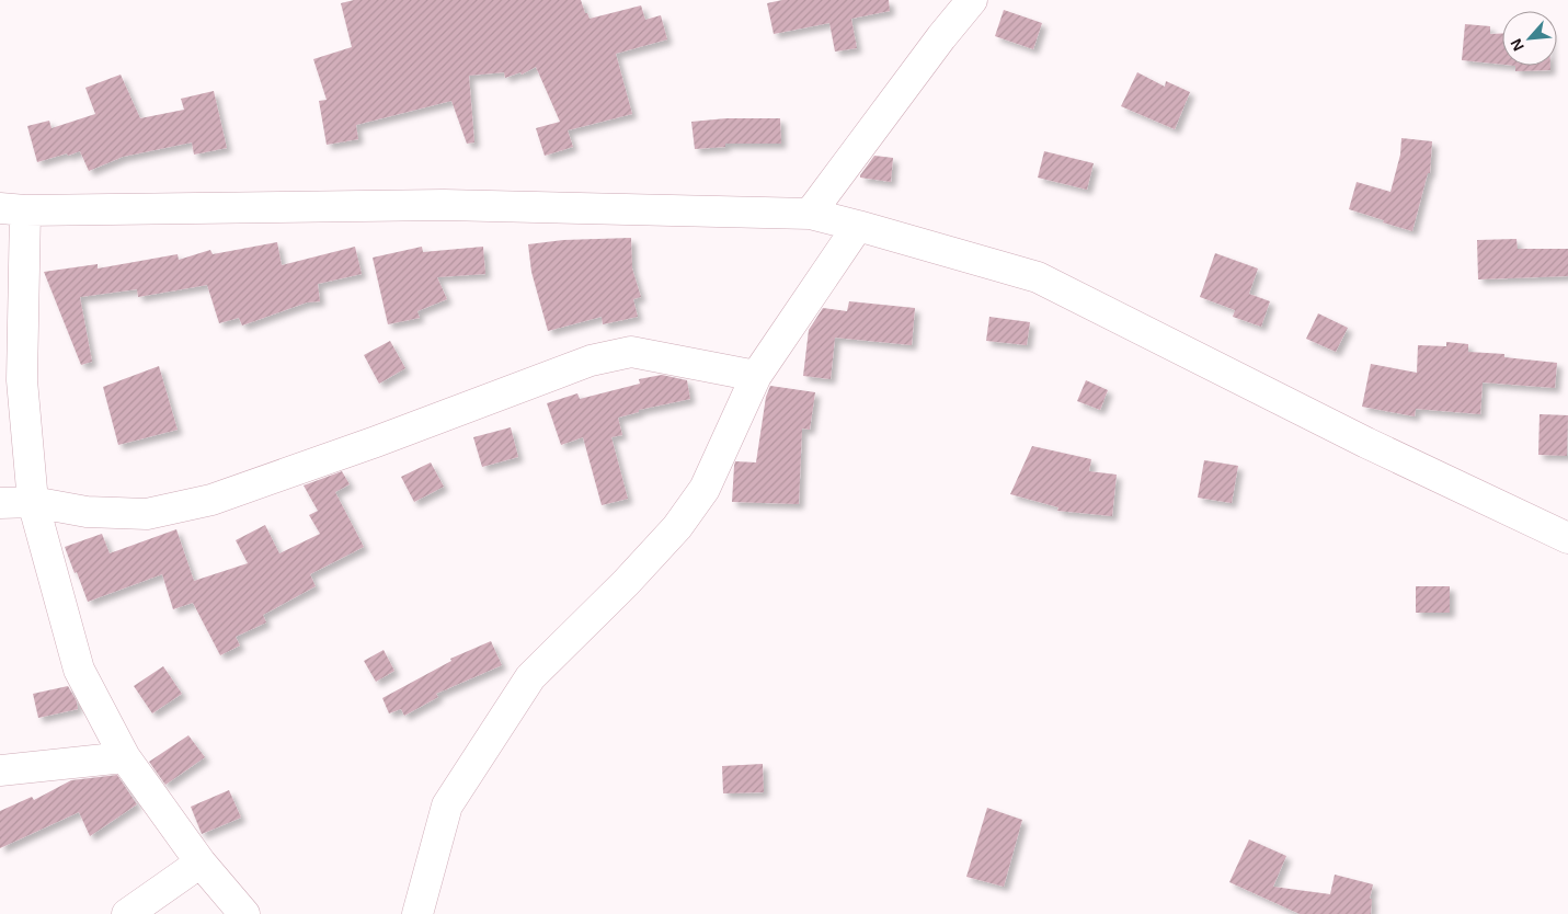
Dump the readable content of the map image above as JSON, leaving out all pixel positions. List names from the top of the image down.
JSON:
{
  "north": "bottom left"
}
